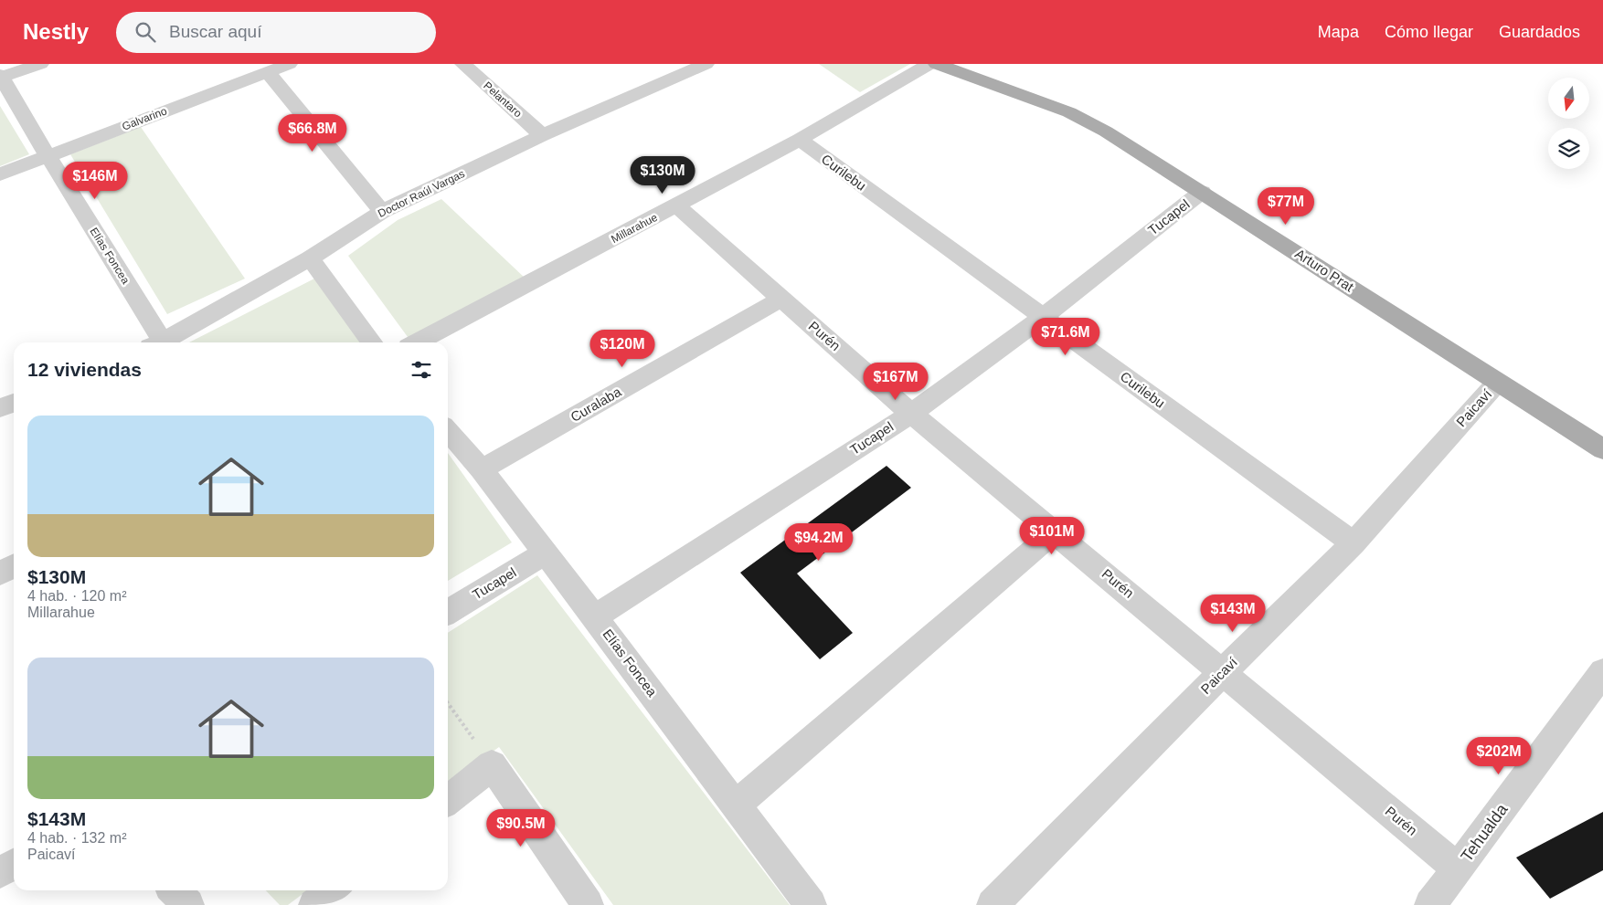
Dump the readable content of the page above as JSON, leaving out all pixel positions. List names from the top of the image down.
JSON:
{
  "streets": {
    "main road": ["Arturo Prat"],
    "street": [
      "Pelantaro",
      "Galvarino",
      "Curilebu",
      "Doctor Raúl Vargas",
      "Tucapel",
      "Millarahue",
      "Elías Foncea",
      "Purén",
      "Curalaba",
      "Paicaví",
      "Tehualda"
    ]
  },
  "crossings": [
    ["Pelantaro", "Doctor Raúl Vargas"],
    ["Galvarino", "Elías Foncea"],
    ["Curilebu", "Tucapel"],
    ["Curilebu", "Millarahue"],
    ["Curilebu", "Paicaví"],
    ["Tucapel", "Elías Foncea"],
    ["Tucapel", "Arturo Prat"],
    ["Tucapel", "Purén"],
    ["Millarahue", "Purén"],
    ["Elías Foncea", "Curalaba"],
    ["Arturo Prat", "Paicaví"],
    ["Purén", "Curalaba"],
    ["Purén", "Paicaví"],
    ["Purén", "Tehualda"]
  ],
  "north": "bottom",
  "page": {
    "header": "Nestly",
    "search": "Buscar aquí",
    "nav": ["Mapa", "Cómo llegar", "Guardados"],
    "price": [
      "$66.8M",
      "$130M",
      "$146M",
      "$77M",
      "$71.6M",
      "$120M",
      "$167M",
      "$101M",
      "$94.2M",
      "$143M",
      "$202M",
      "$90.5M"
    ],
    "heading": "12 viviendas",
    "list": [
      {
        "name": "$130M",
        "note": "4 hab. · 120 m² · Millarahue"
      },
      {
        "name": "$143M",
        "note": "4 hab. · 132 m² · Paicaví"
      }
    ]
  }
}
